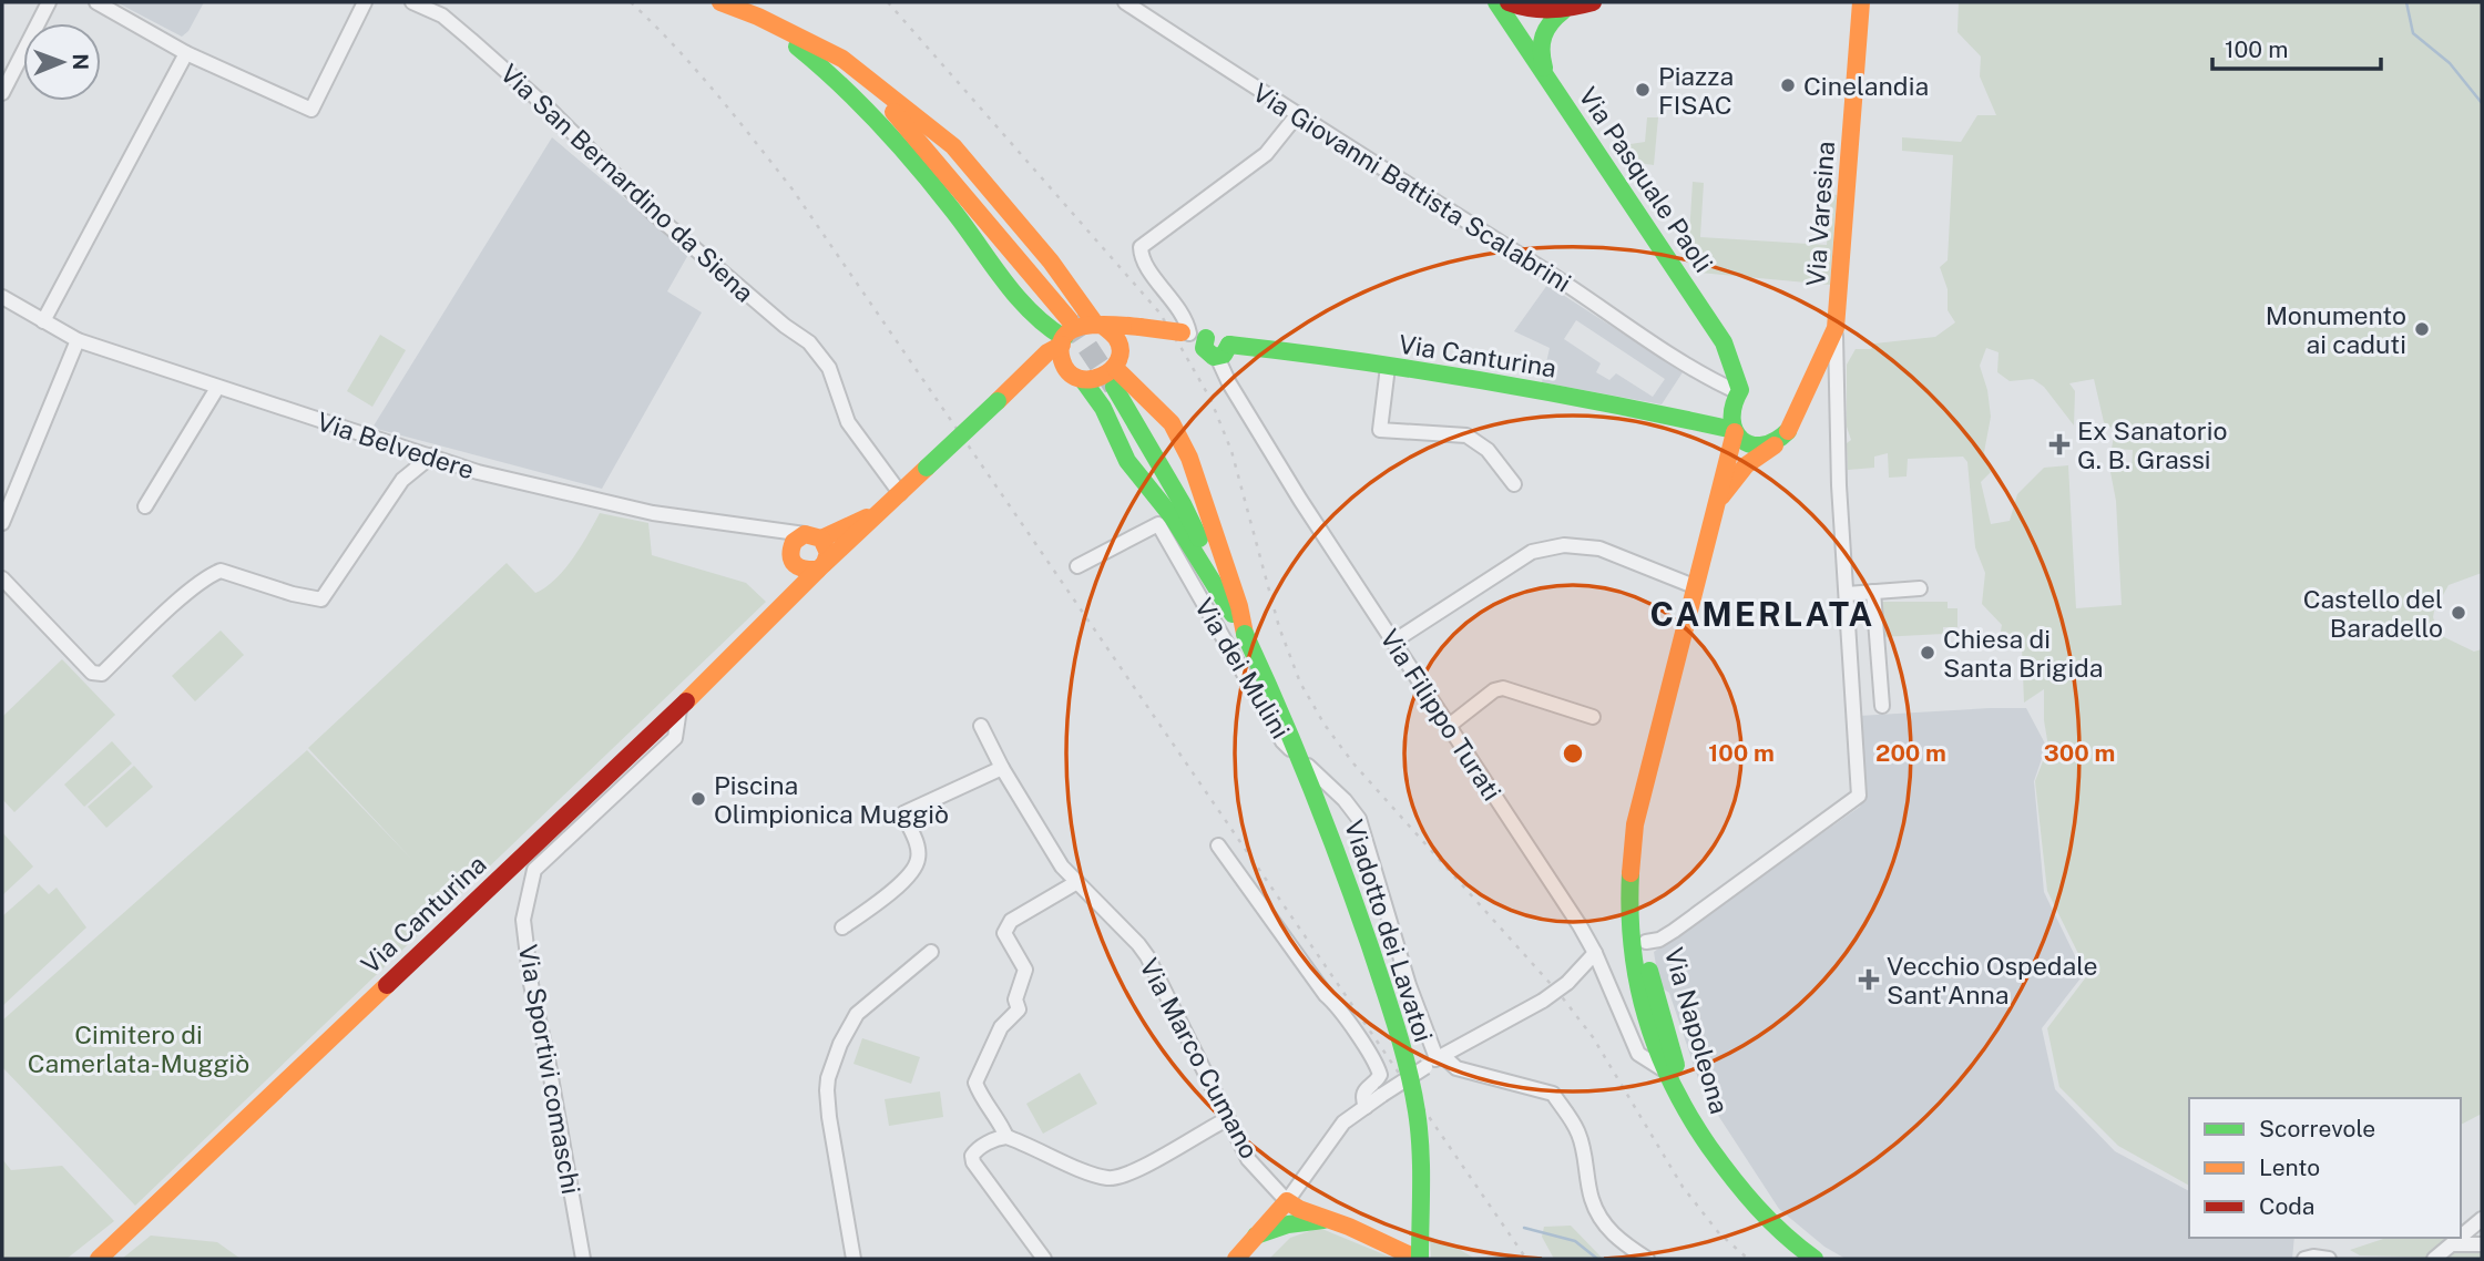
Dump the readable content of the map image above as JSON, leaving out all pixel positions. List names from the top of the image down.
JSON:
{
  "streets": {
    "main road": [
      "Via Pasquale Paoli",
      "Via Varesina",
      "Via Canturina",
      "Viadotto dei Lavatoi",
      "Via Napoleona"
    ],
    "street": [
      "Via San Bernardino da Siena",
      "Via Giovanni Battista Scalabrini",
      "Via Belvedere",
      "Via dei Mulini",
      "Via Filippo Turati",
      "Via Marco Cumano",
      "Via Sportivi comaschi"
    ]
  },
  "crossings": [
    ["Via Pasquale Paoli", "Via Giovanni Battista Scalabrini"],
    ["Via Pasquale Paoli", "Via Napoleona"],
    ["Via San Bernardino da Siena", "Via Canturina"],
    ["Via Giovanni Battista Scalabrini", "Via Napoleona"],
    ["Via Varesina", "Via Canturina"],
    ["Via Varesina", "Via Napoleona"],
    ["Via Canturina", "Via Belvedere"],
    ["Via Canturina", "Via Filippo Turati"],
    ["Via Canturina", "Via Napoleona"],
    ["Via Canturina", "Via Sportivi comaschi"],
    ["Via Filippo Turati", "Via Napoleona"]
  ],
  "districts": ["CAMERLATA"],
  "parks": ["Cimitero di Camerlata-Muggiò"],
  "places": {
    "other": [
      "Cinelandia",
      "Piazza FISAC",
      "Monumento ai caduti",
      "Castello del Baradello",
      "Chiesa di Santa Brigida",
      "Piscina Olimpionica Muggiò"
    ],
    "health": ["Ex Sanatorio G. B. Grassi", "Vecchio Ospedale Sant'Anna"]
  },
  "legend": ["Scorrevole", "Lento", "Coda"],
  "scale_bar": "100 m",
  "north": "right",
  "rings": ["100 m", "200 m", "300 m"]
}
